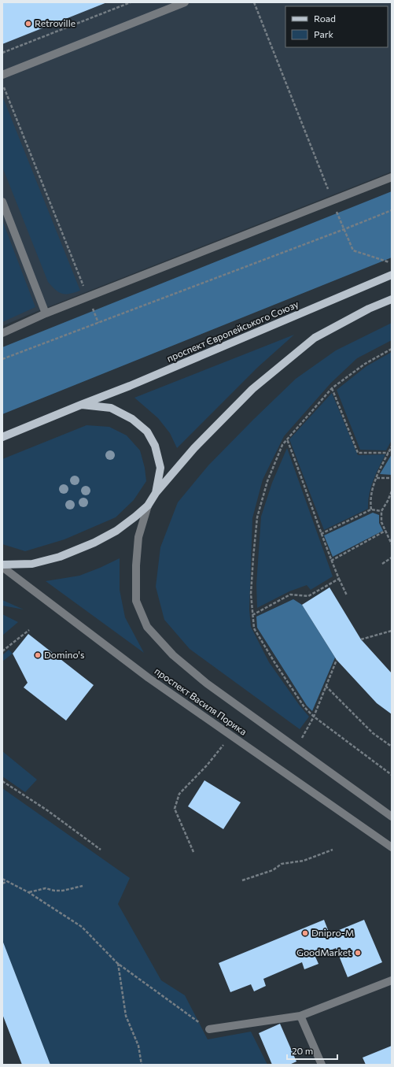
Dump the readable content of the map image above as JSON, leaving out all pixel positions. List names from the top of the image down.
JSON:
{
  "streets": {
    "main road": ["проспект Європейського Союзу"],
    "street": ["проспект Василя Порика"]
  },
  "places": [
    "Retroville",
    "Domino's",
    "Dnipro-M",
    "GoodMarket"
  ],
  "legend": ["Road", "Park"],
  "scale_bar": "20 m"
}
